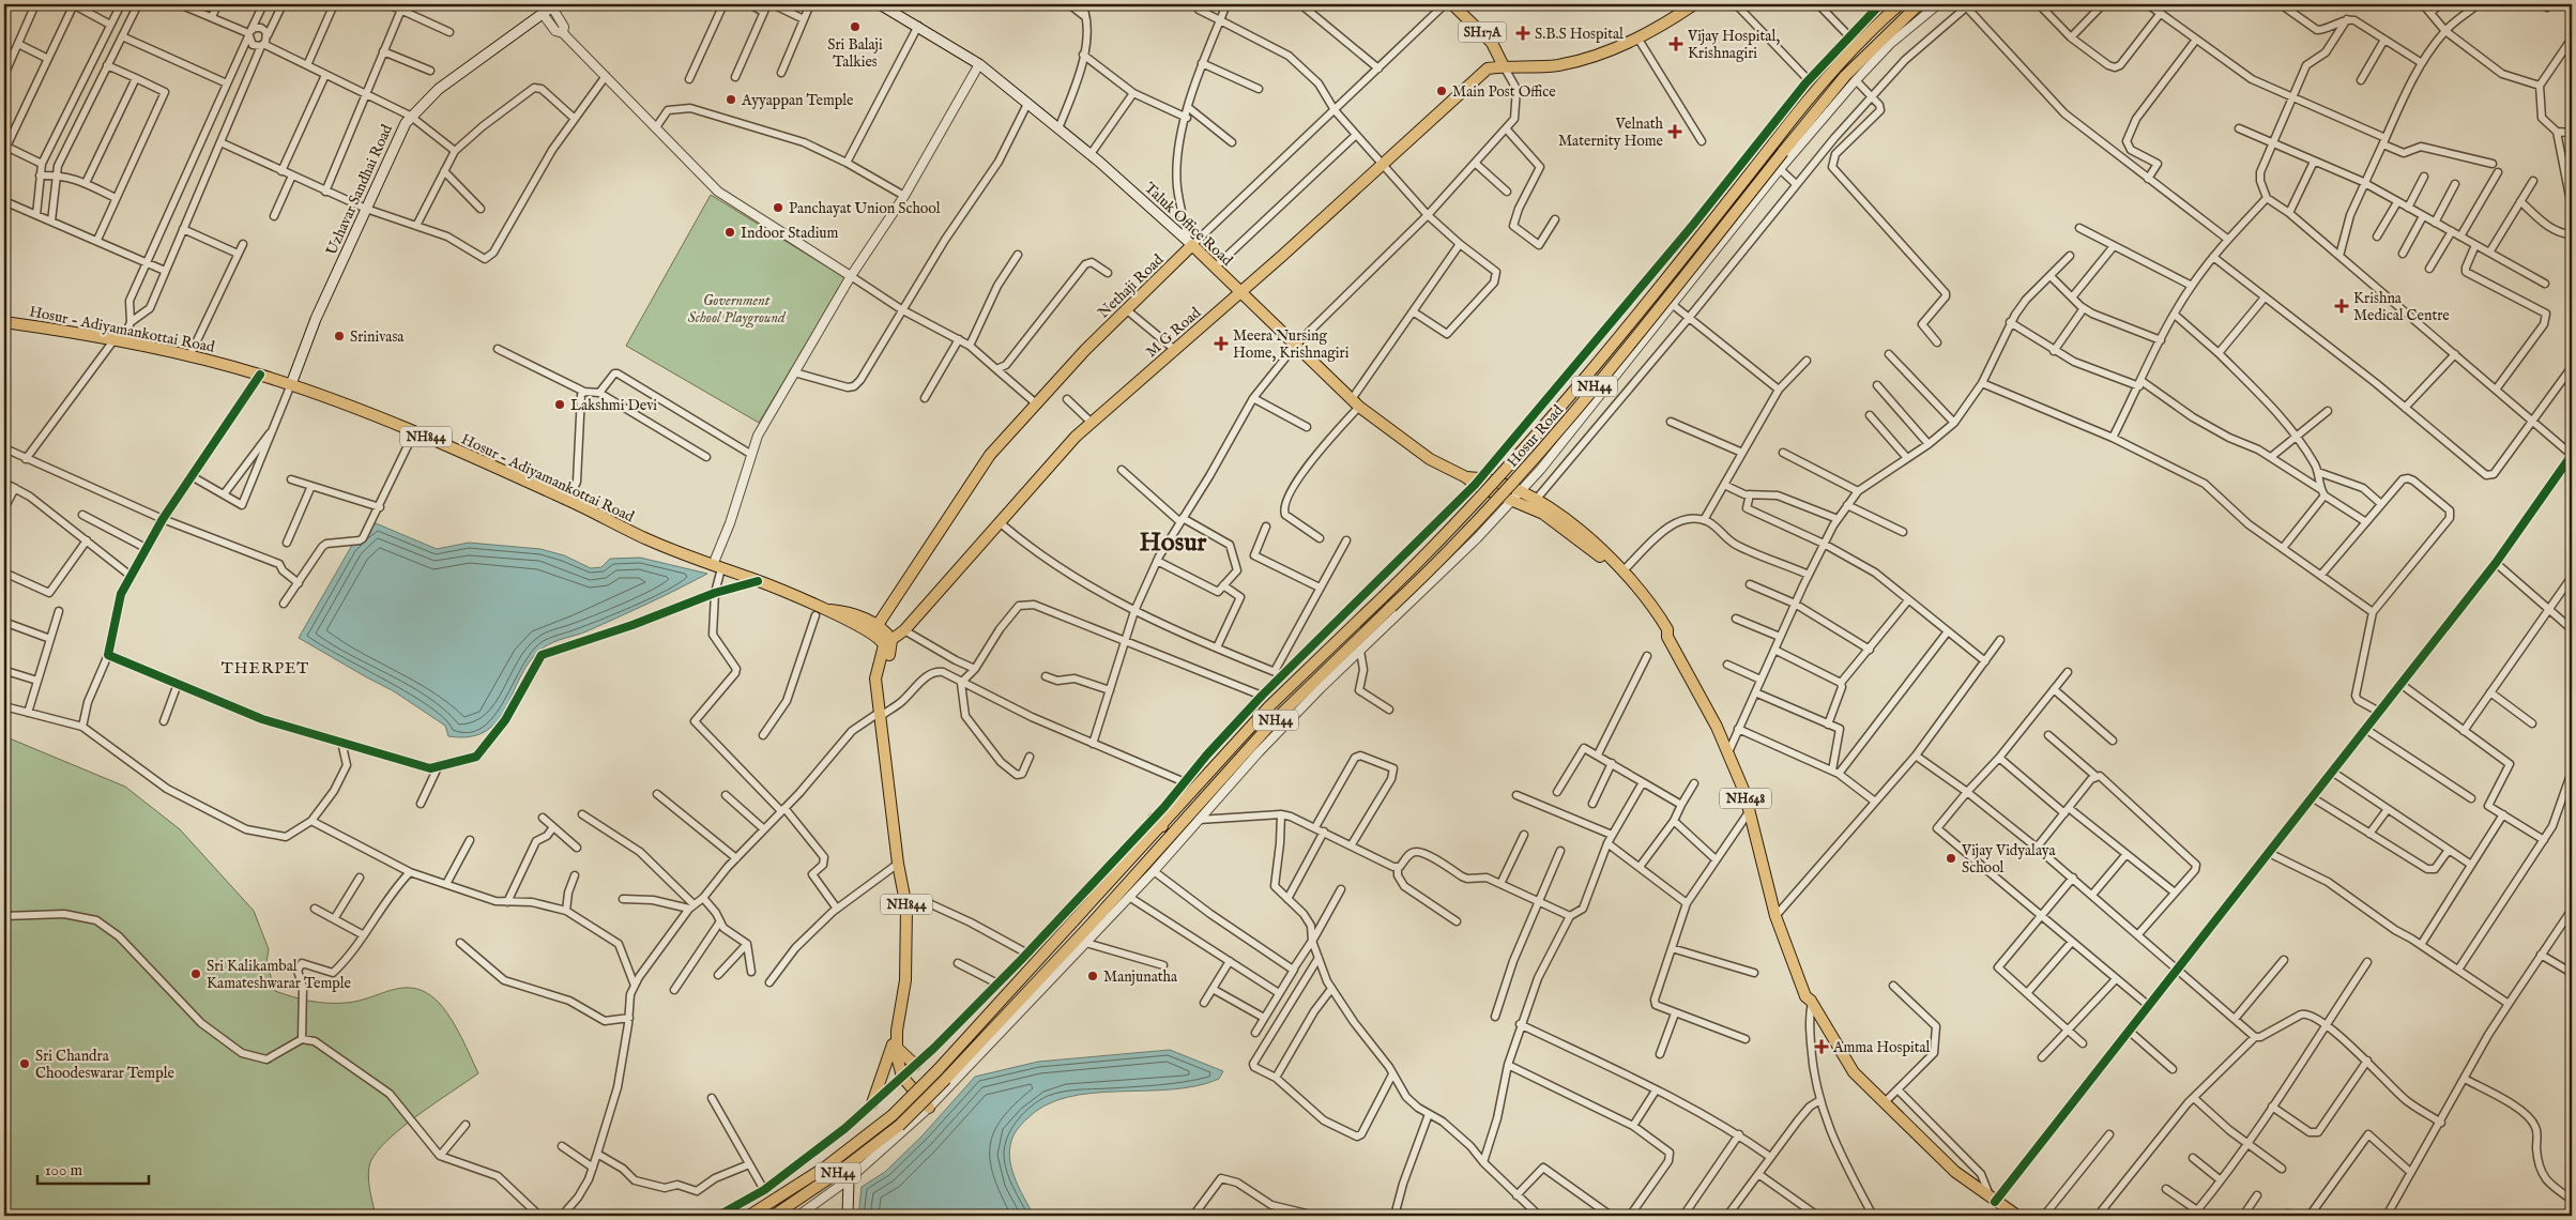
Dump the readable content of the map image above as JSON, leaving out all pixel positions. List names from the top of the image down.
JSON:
{
  "streets": {
    "main road": [
      "SH17A",
      "Uzhavar Sandhai Road",
      "Taluk Office Road",
      "Nethaji Road",
      "Hosur - Adiyamankottai Road",
      "M G Road",
      "NH44",
      "Hosur Road",
      "NH844",
      "NH648"
    ]
  },
  "crossings": [
    ["SH17A", "M G Road"],
    ["Uzhavar Sandhai Road", "Hosur - Adiyamankottai Road"],
    ["Taluk Office Road", "Nethaji Road"],
    ["Taluk Office Road", "M G Road"],
    ["Taluk Office Road", "NH648"],
    ["Nethaji Road", "Hosur - Adiyamankottai Road"],
    ["Nethaji Road", "NH844"],
    ["Hosur - Adiyamankottai Road", "NH844"],
    ["M G Road", "NH844"],
    ["NH44", "Hosur Road"]
  ],
  "districts": ["Hosur", "THERPET"],
  "parks": ["Government School Playground"],
  "places": {
    "other": [
      "Sri Balaji Talkies",
      "Main Post Office",
      "Ayyappan Temple",
      "Panchayat Union School",
      "Indoor Stadium",
      "Srinivasa",
      "Lakshmi Devi",
      "Vijay Vidyalaya School",
      "Sri Kalikambal Kamateshwarar Temple",
      "Manjunatha",
      "Sri Chandra Choodeswarar Temple"
    ],
    "health": [
      "S.B.S Hospital",
      "Vijay Hospital, Krishnagiri",
      "Velnath Maternity Home",
      "Krishna Medical Centre",
      "Meera Nursing Home, Krishnagiri",
      "Amma Hospital"
    ]
  },
  "scale_bar": "100 m"
}
